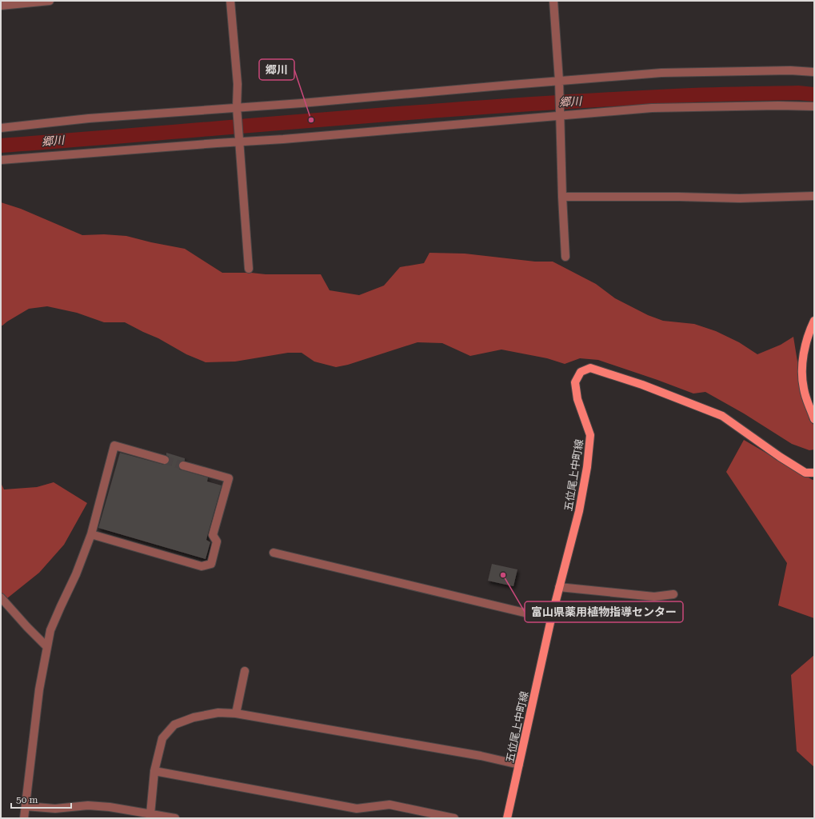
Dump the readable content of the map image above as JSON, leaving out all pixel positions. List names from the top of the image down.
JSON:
{
  "streets": {
    "main road": ["五位尾上中町線"]
  },
  "water": ["郷川"],
  "places": ["郷川", "富山県薬用植物指導センター"],
  "scale_bar": "50 m"
}
